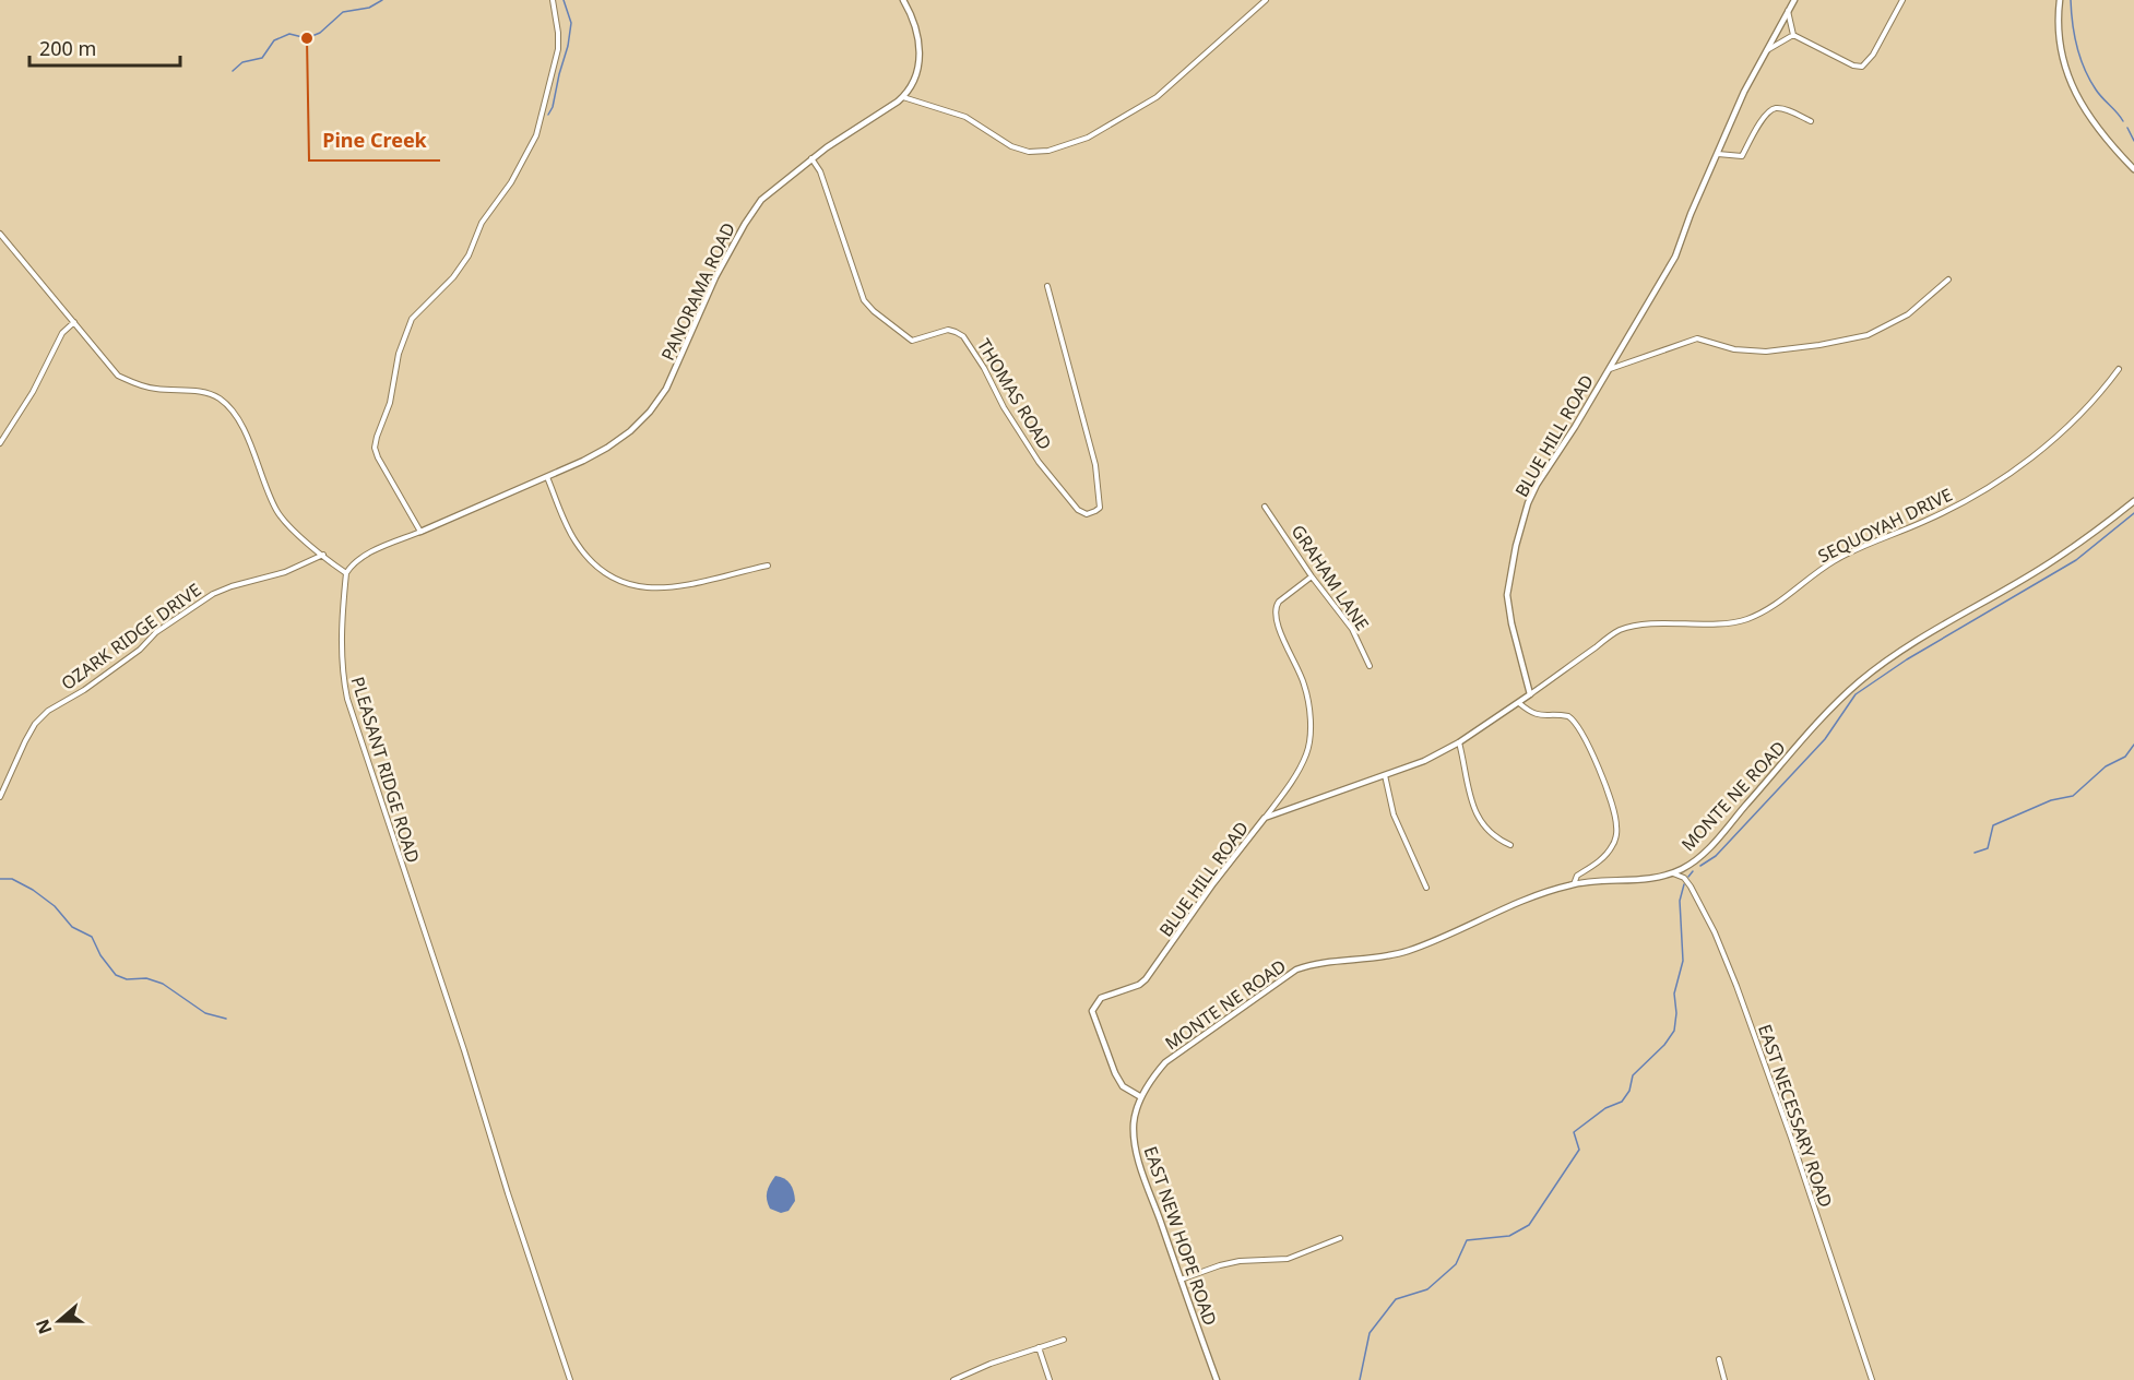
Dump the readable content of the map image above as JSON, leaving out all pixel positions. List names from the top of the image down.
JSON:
{
  "streets": {
    "street": [
      "PANORAMA ROAD",
      "THOMAS ROAD",
      "BLUE HILL ROAD",
      "SEQUOYAH DRIVE",
      "GRAHAM LANE",
      "OZARK RIDGE DRIVE",
      "PLEASANT RIDGE ROAD",
      "MONTE NE ROAD",
      "EAST NECESSARY ROAD",
      "EAST NEW HOPE ROAD"
    ]
  },
  "crossings": [
    ["PANORAMA ROAD", "THOMAS ROAD"],
    ["BLUE HILL ROAD", "SEQUOYAH DRIVE"],
    ["BLUE HILL ROAD", "MONTE NE ROAD"],
    ["BLUE HILL ROAD", "EAST NEW HOPE ROAD"],
    ["MONTE NE ROAD", "EAST NECESSARY ROAD"],
    ["MONTE NE ROAD", "EAST NEW HOPE ROAD"]
  ],
  "places": ["Pine Creek"],
  "scale_bar": "200 m",
  "north": "left"
}
